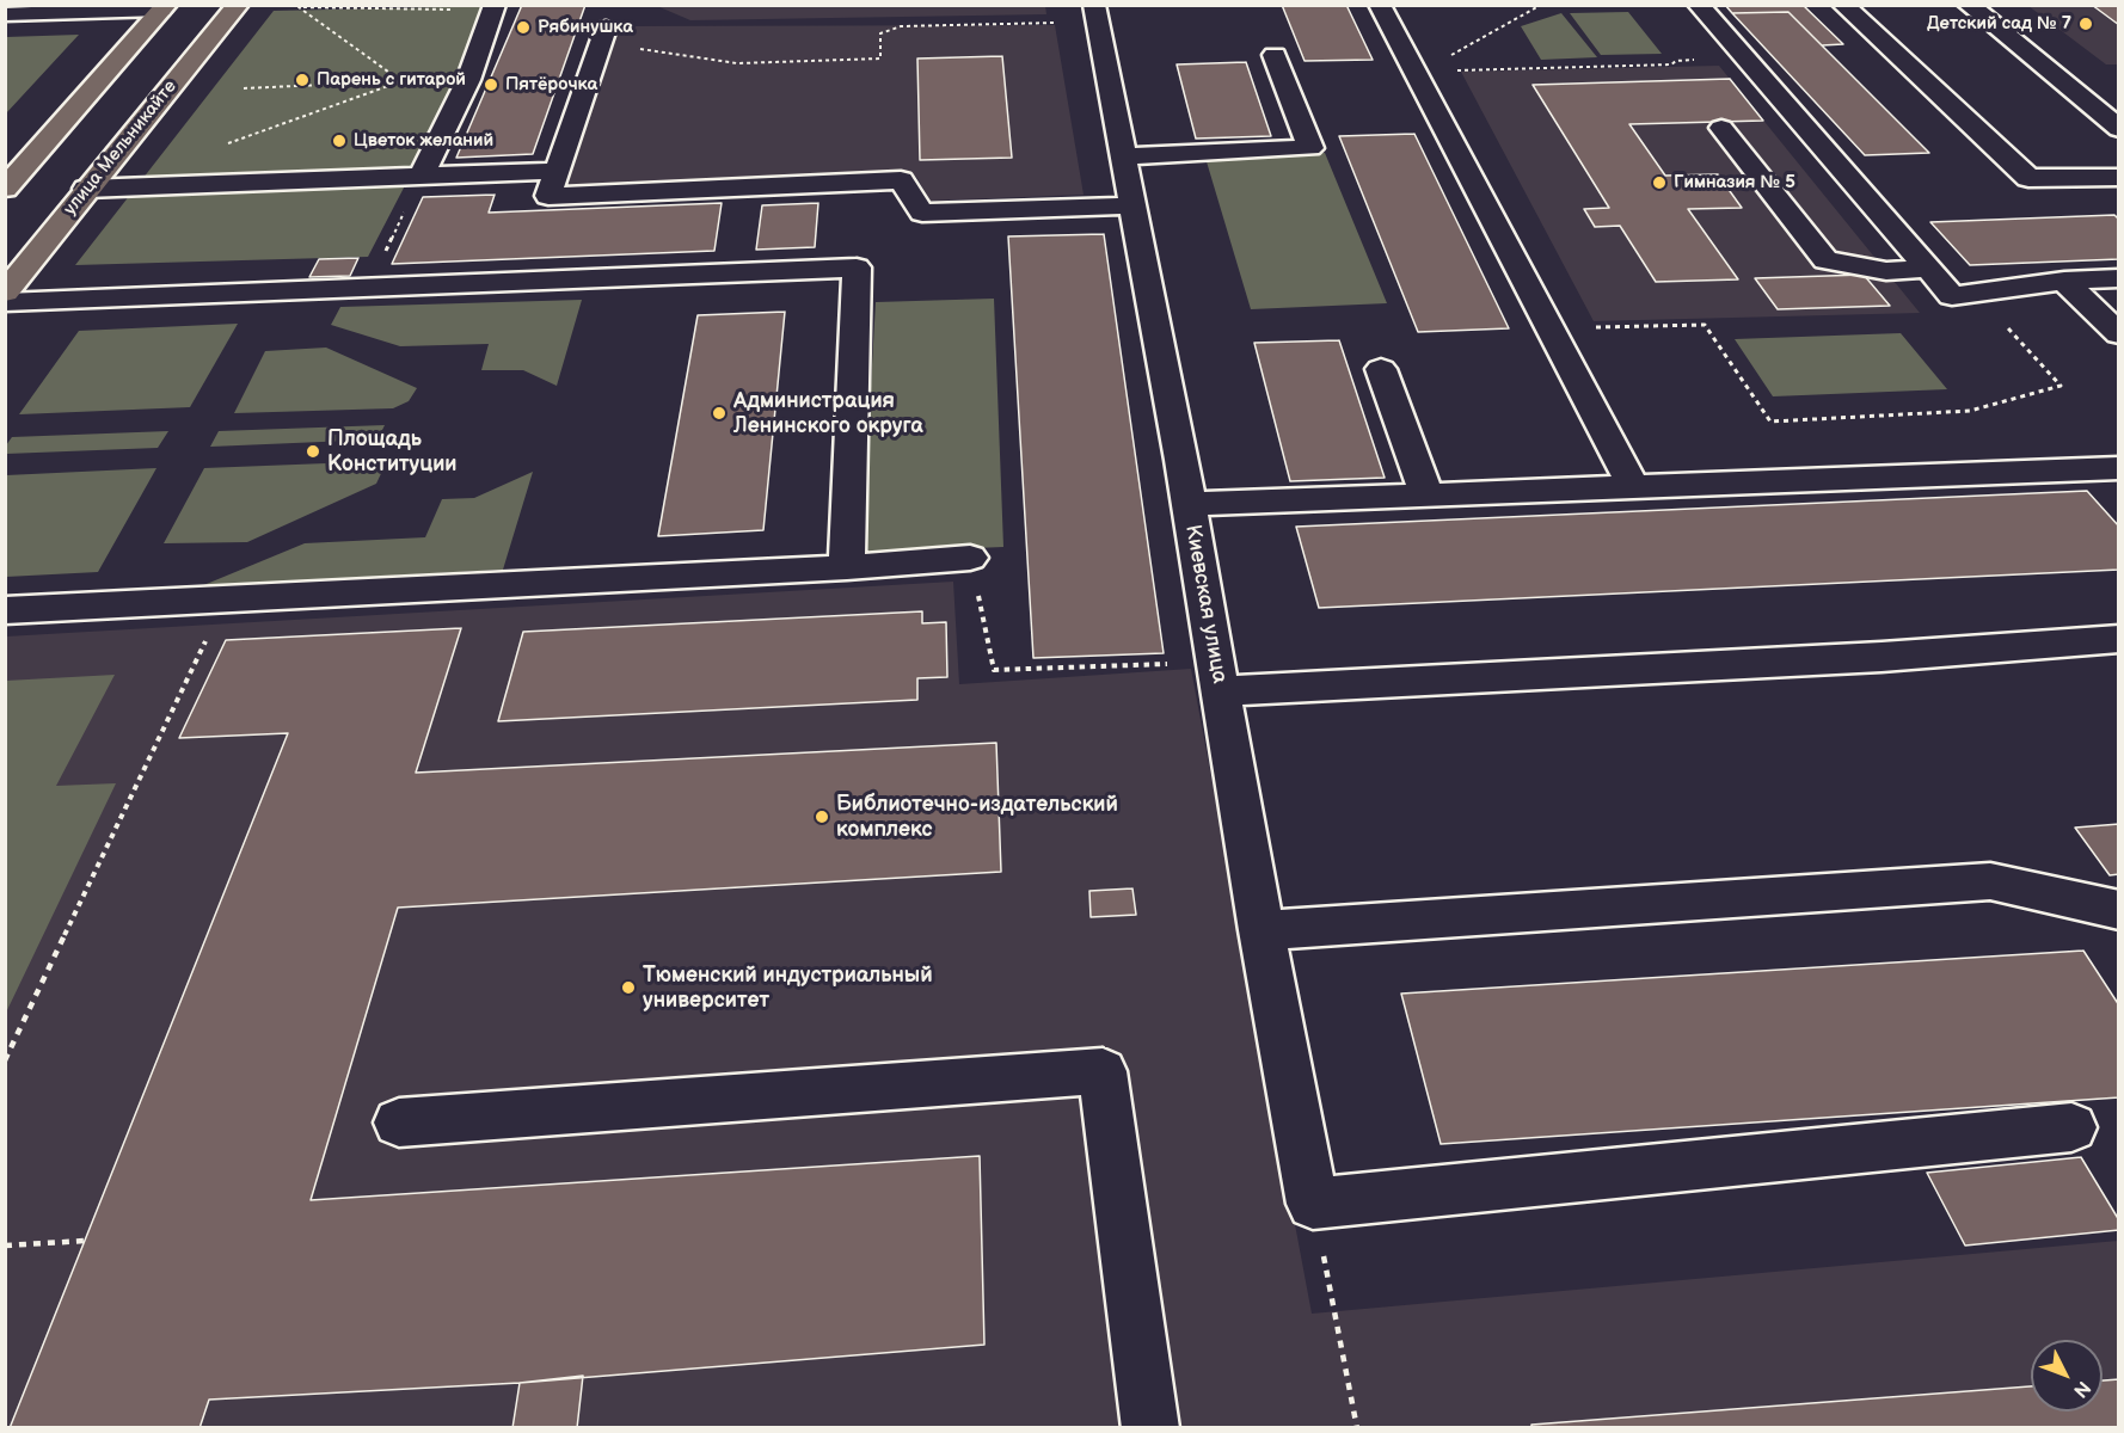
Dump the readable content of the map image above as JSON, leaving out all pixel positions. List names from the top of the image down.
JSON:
{
  "streets": {
    "main road": ["улица Мельникайте"],
    "street": ["Киевская улица"]
  },
  "places": [
    "Детский сад № 7",
    "Рябинушка",
    "Парень с гитарой",
    "Пятёрочка",
    "Цветок желаний",
    "Гимназия № 5",
    "Администрация Ленинского округа",
    "Площадь Конституции",
    "Библиотечно-издательский комплекс",
    "Тюменский индустриальный университет"
  ],
  "north": "bottom right"
}
